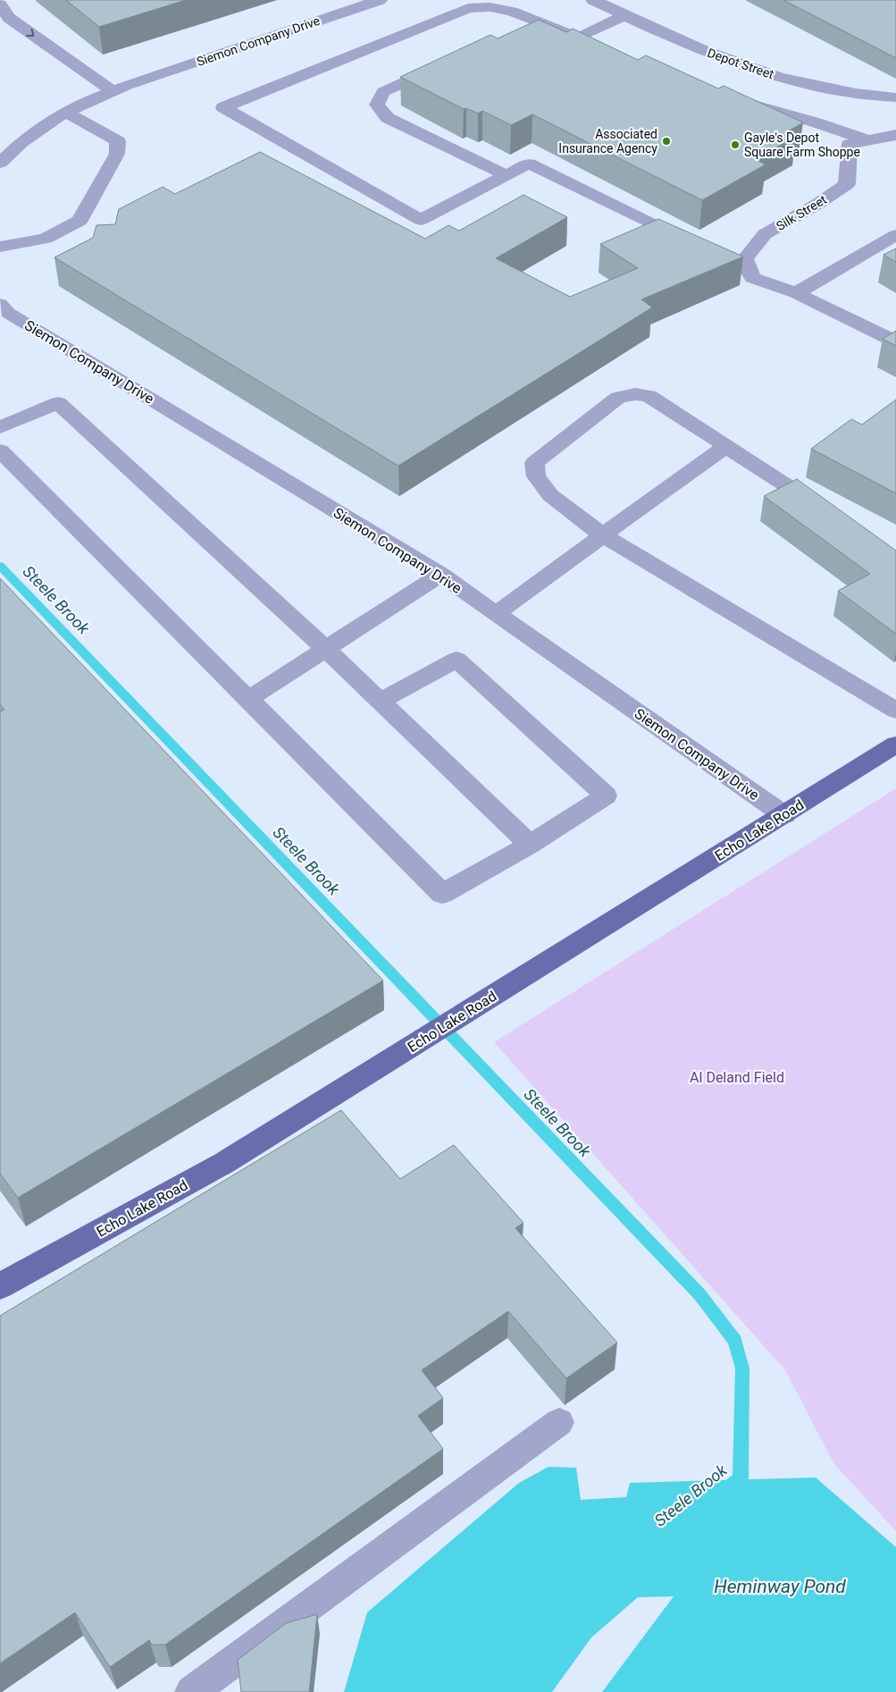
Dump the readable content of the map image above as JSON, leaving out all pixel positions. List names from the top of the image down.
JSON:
{
  "streets": {
    "main road": ["Echo Lake Road"],
    "street": ["Siemon Company Drive", "Depot Street", "Silk Street"]
  },
  "crossings": [
    ["Siemon Company Drive", "Echo Lake Road"]
  ],
  "water": ["Steele Brook", "Heminway Pond"],
  "parks": ["Al Deland Field"],
  "places": ["Associated Insurance Agency", "Gayle's Depot Square Farm Shoppe"]
}
